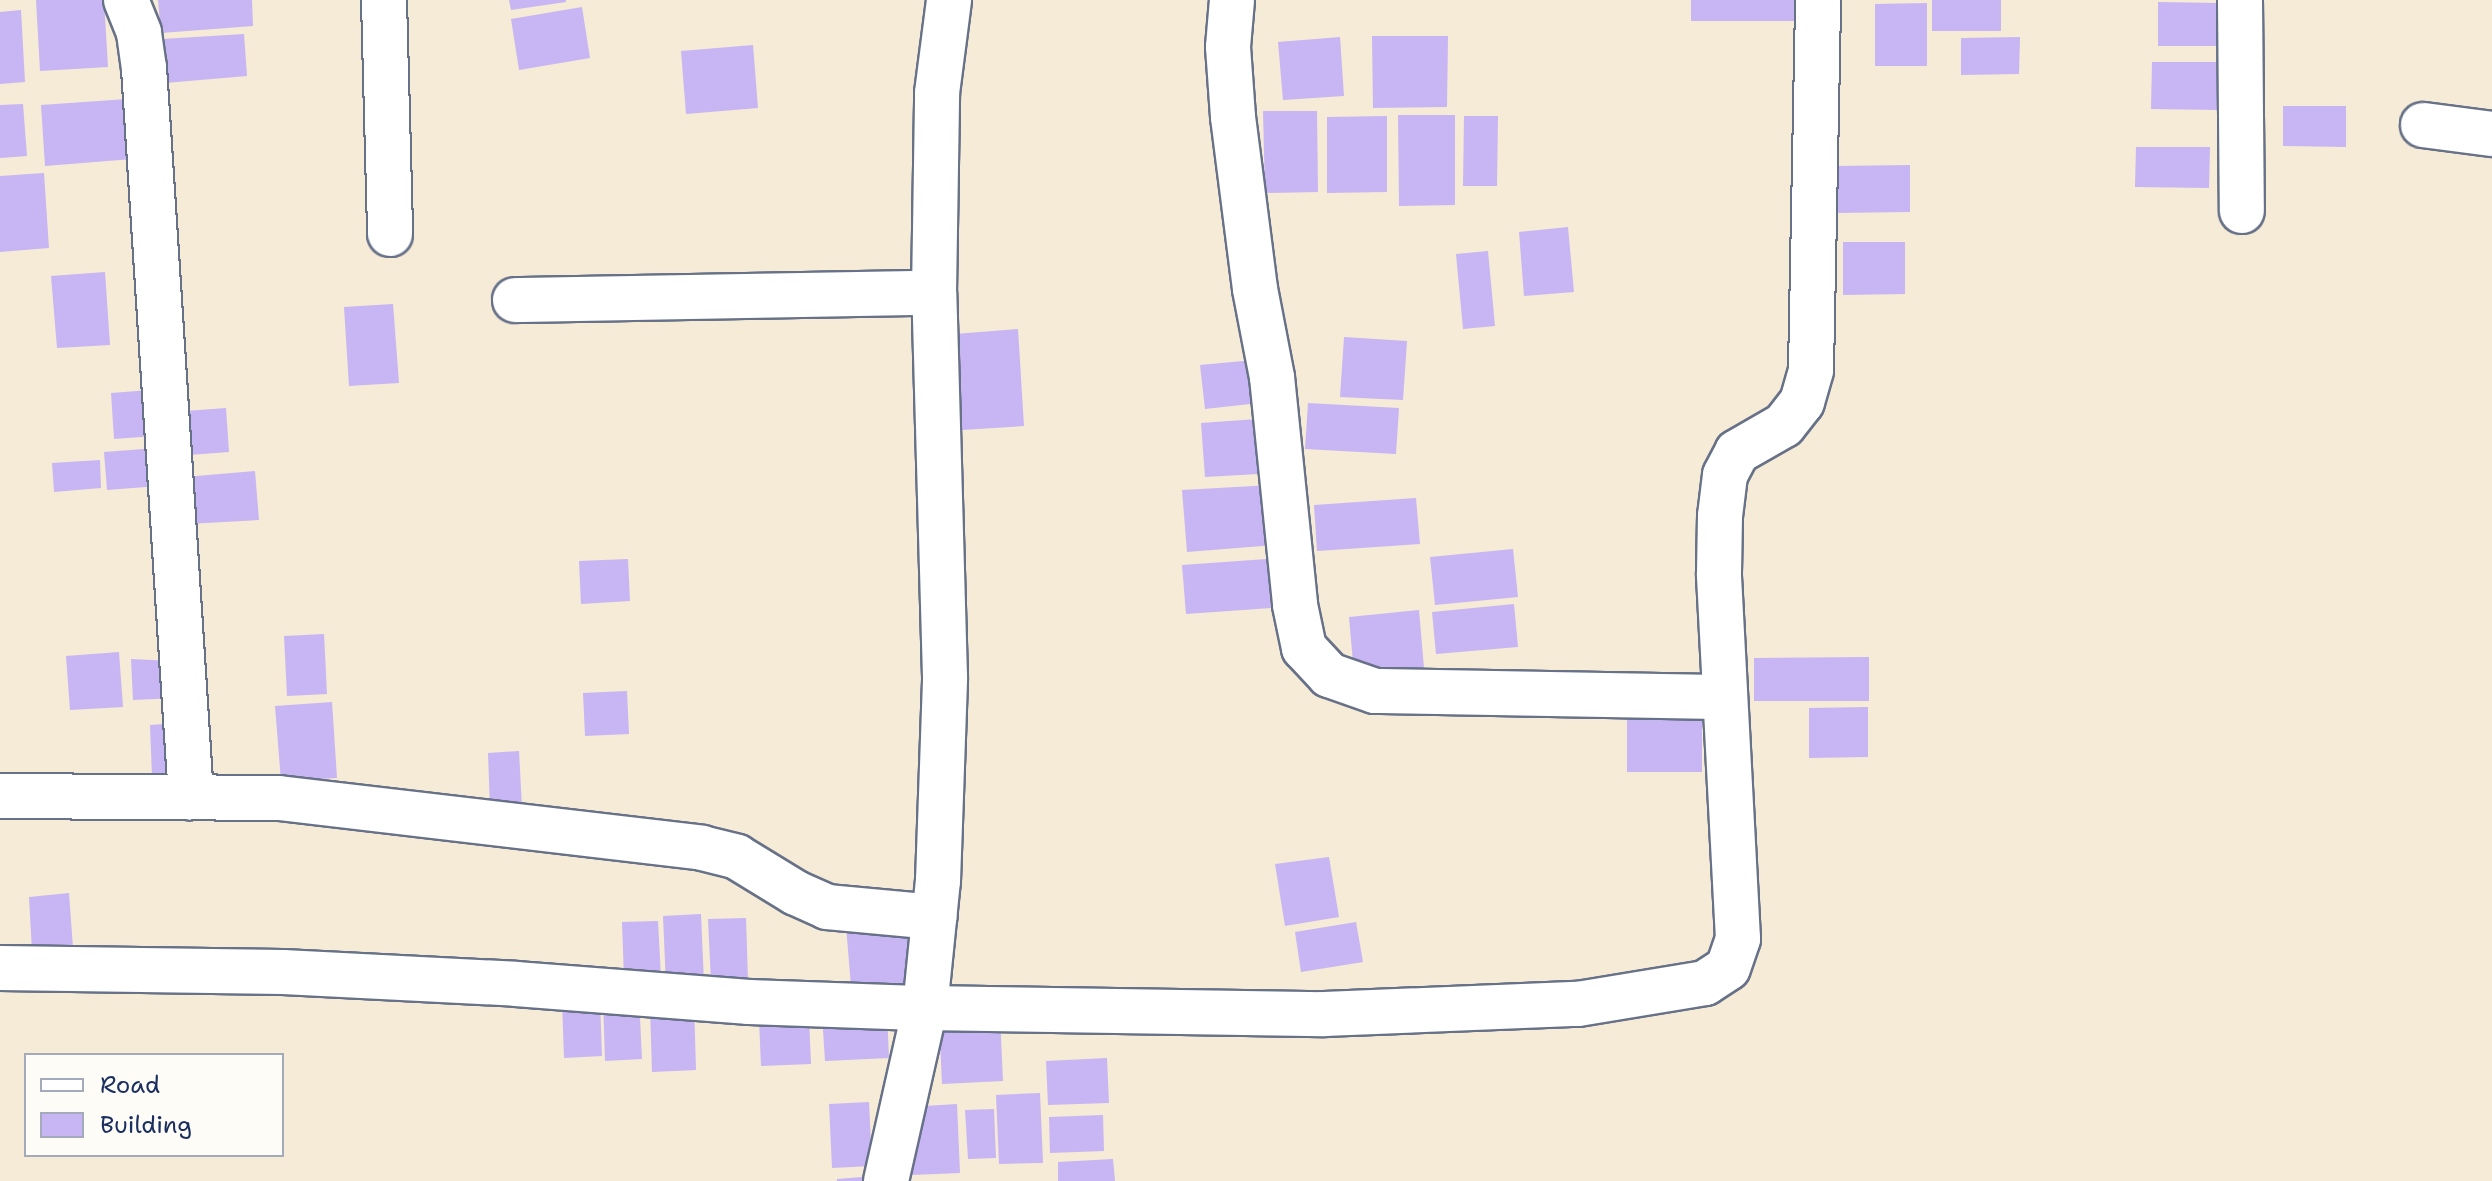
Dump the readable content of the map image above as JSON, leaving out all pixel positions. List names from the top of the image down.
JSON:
{
  "legend": ["Road", "Building"]
}
